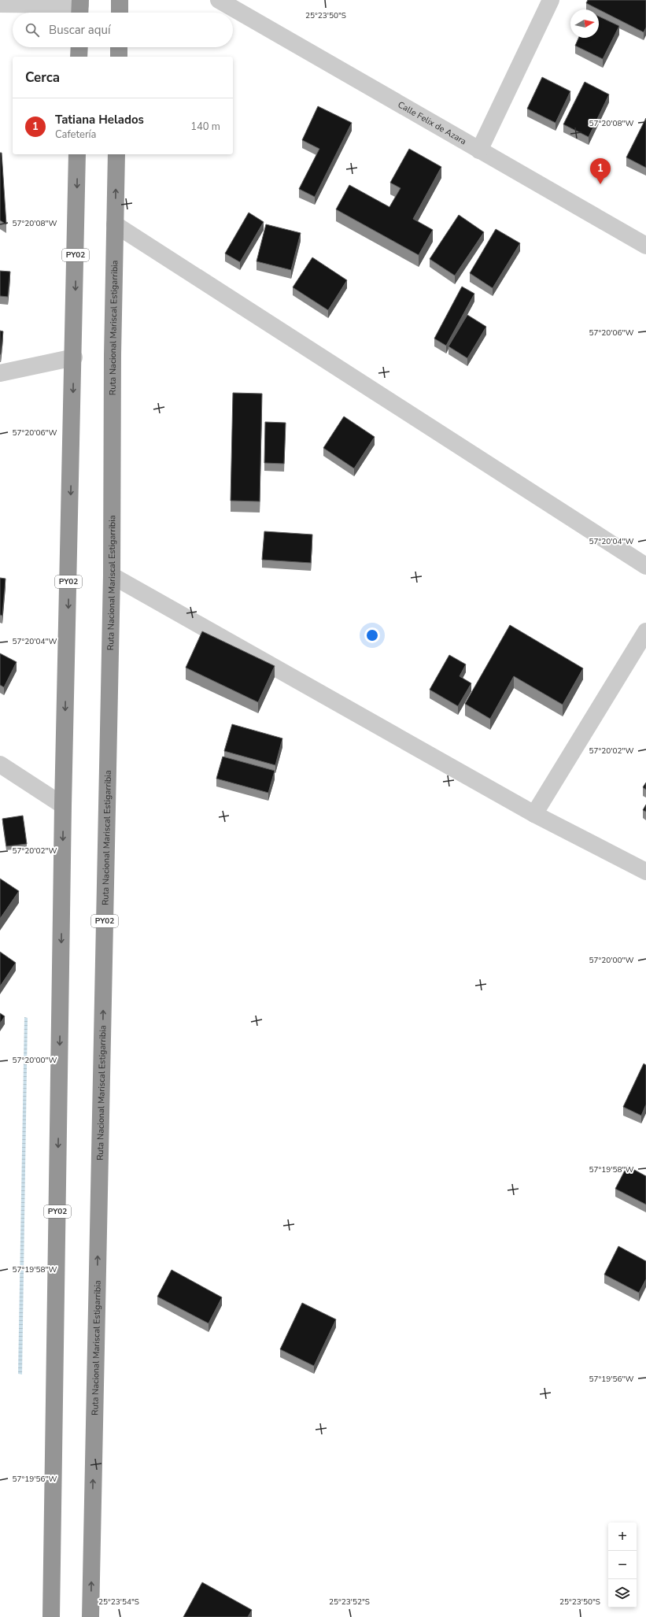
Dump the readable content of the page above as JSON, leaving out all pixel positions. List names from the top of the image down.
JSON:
{
  "streets": {
    "highway": ["PY02", "Ruta Nacional Mariscal Estigarribia"],
    "street": ["Calle Felix de Azara"]
  },
  "north": "right",
  "page": {
    "search": "Buscar aquí",
    "heading": "Cerca",
    "list": [
      {
        "mark": "1",
        "name": "Tatiana Helados",
        "note": "Cafetería",
        "value": "140 m"
      }
    ],
    "pins": "1",
    "map_buttons": ["+", "−"]
  },
  "coordinates": [
    "25°23'50\"S",
    "57°20'08\"W",
    "57°20'06\"W",
    "57°20'04\"W",
    "57°20'02\"W",
    "57°20'00\"W",
    "57°19'58\"W",
    "57°19'56\"W",
    "25°23'54\"S",
    "25°23'52\"S"
  ]
}
